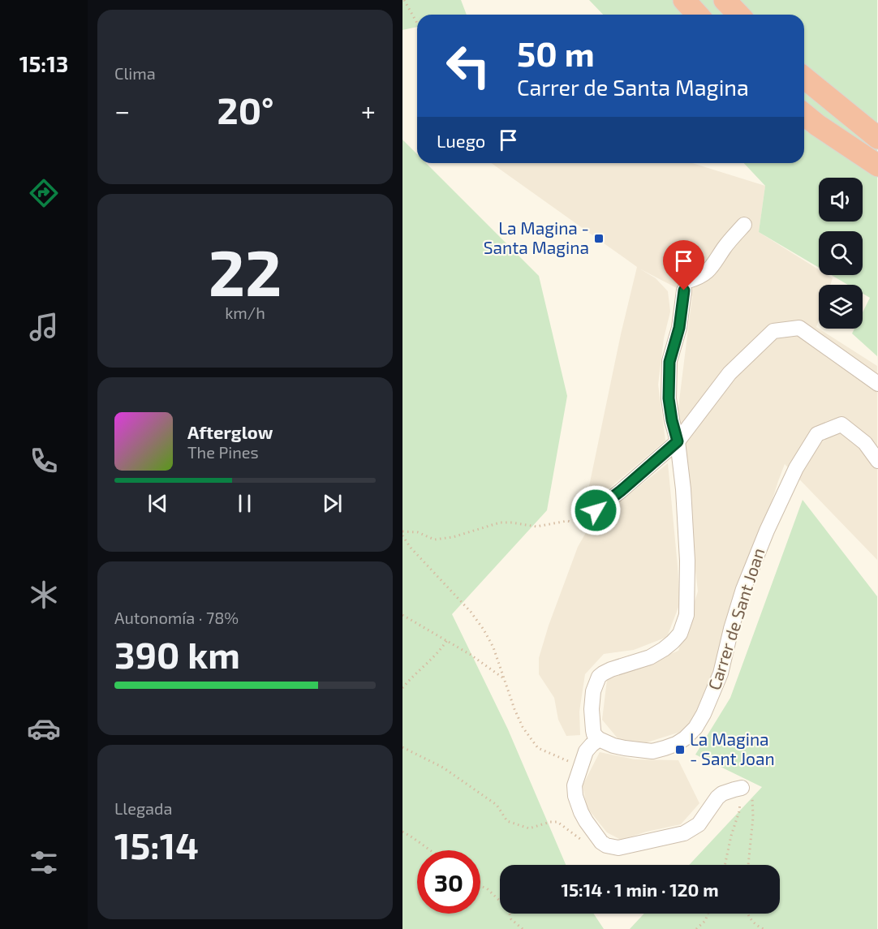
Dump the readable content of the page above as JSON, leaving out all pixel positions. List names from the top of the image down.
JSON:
{
  "streets": {
    "street": ["Carrer de Sant Joan"]
  },
  "places": {
    "transit": ["La Magina - Santa Magina", "La Magina - Sant Joan"]
  },
  "page": {
    "tabs": "15:13",
    "tile": [
      "Clima",
      ["22", "km/h"],
      ["Autonomía · 78%", "390 km"],
      ["Llegada", "15:14"]
    ],
    "turn": ["50 m", "Carrer de Santa Magina"],
    "heat": ["−", "20°", "+"],
    "then": "Luego",
    "song": ["Afterglow", "The Pines"],
    "limit": "30",
    "trip": "15:14 · 1 min · 120 m"
  }
}
